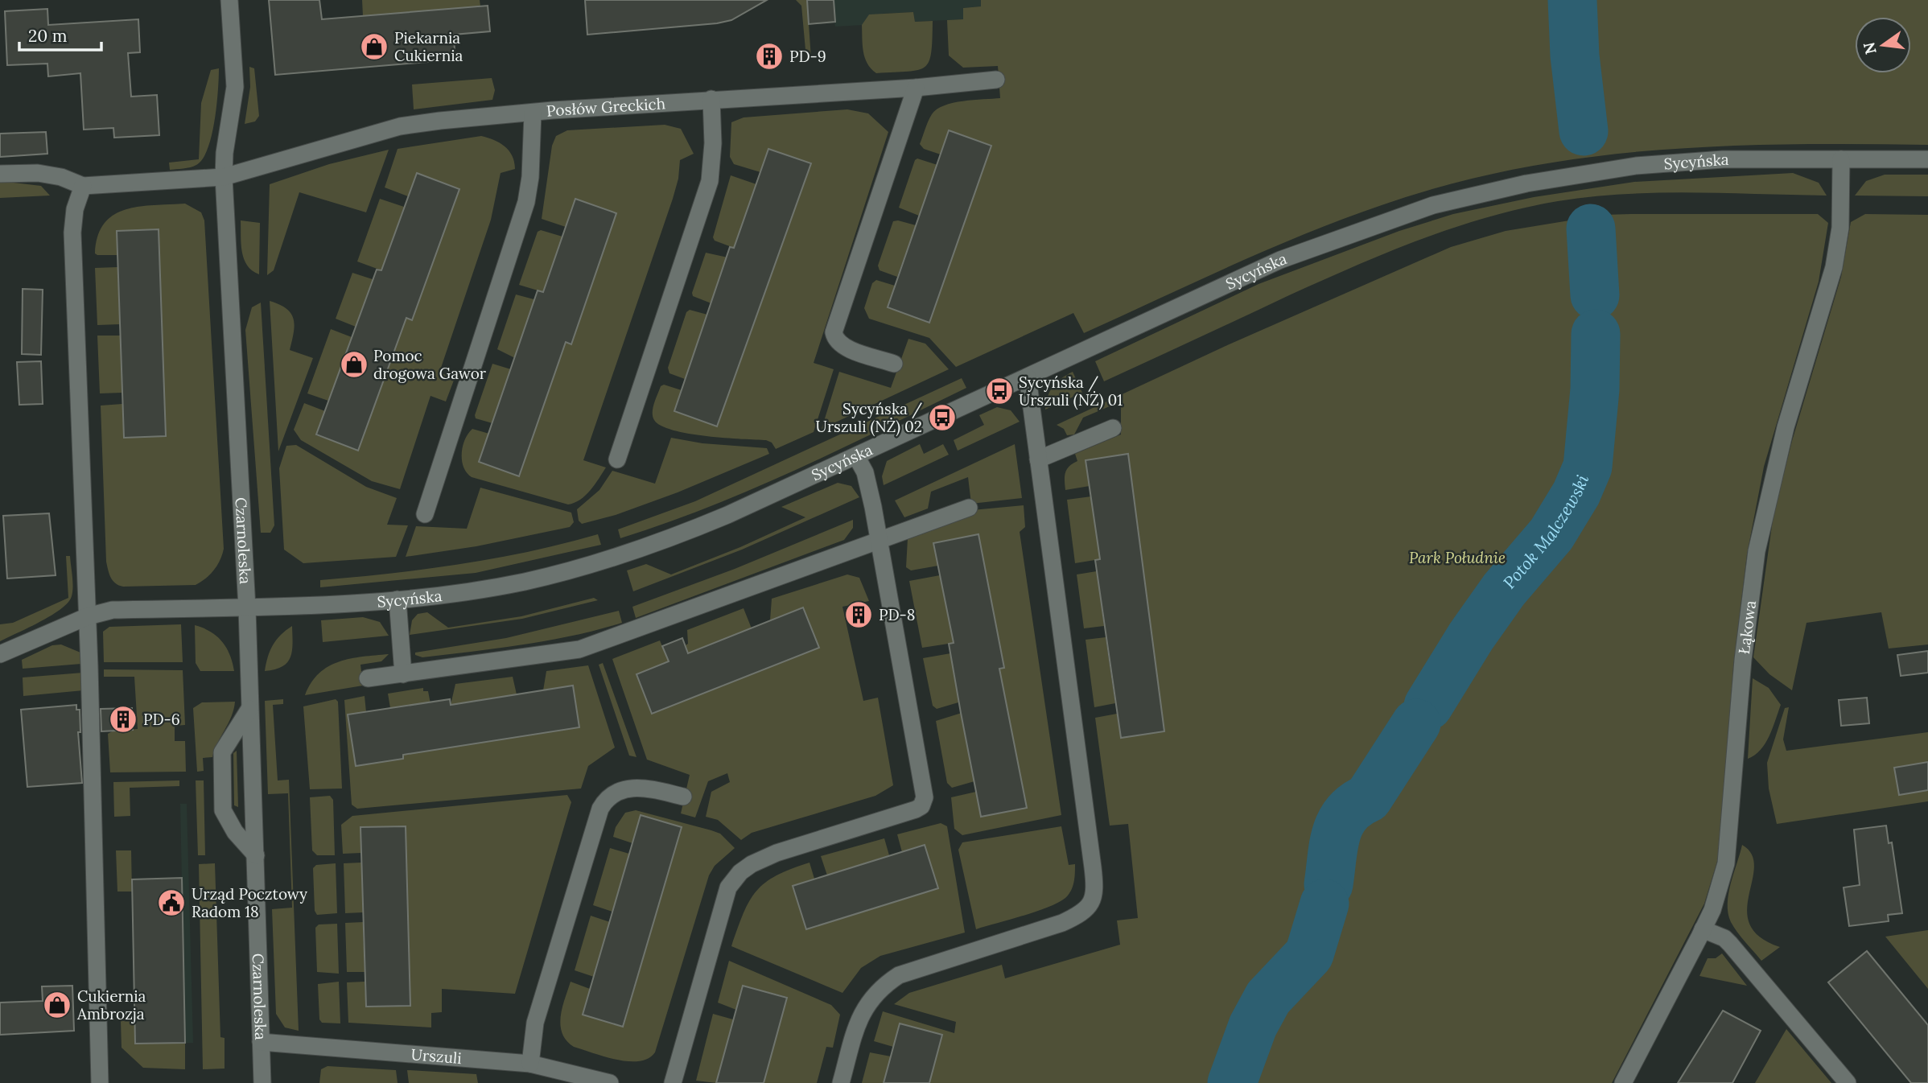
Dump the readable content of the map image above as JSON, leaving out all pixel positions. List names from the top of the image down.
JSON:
{
  "streets": {
    "street": [
      "Posłów Greckich",
      "Sycyńska",
      "Czarnoleska",
      "Łąkowa",
      "Urszuli"
    ]
  },
  "crossings": [
    ["Posłów Greckich", "Czarnoleska"],
    ["Sycyńska", "Czarnoleska"],
    ["Sycyńska", "Łąkowa"],
    ["Czarnoleska", "Urszuli"]
  ],
  "water": ["Potok Malczewski"],
  "parks": ["Park Południe"],
  "places": {
    "shop": ["Piekarnia Cukiernia", "Pomoc drogowa Gawor", "Cukiernia Ambrozja"],
    "building": ["PD-9", "PD-8", "PD-6"],
    "bus stop": ["Sycyńska / Urszuli (NŻ) 01", "Sycyńska / Urszuli (NŻ) 02"],
    "public building": ["Urząd Pocztowy Radom 18"]
  },
  "scale_bar": "20 m",
  "north": "left"
}
